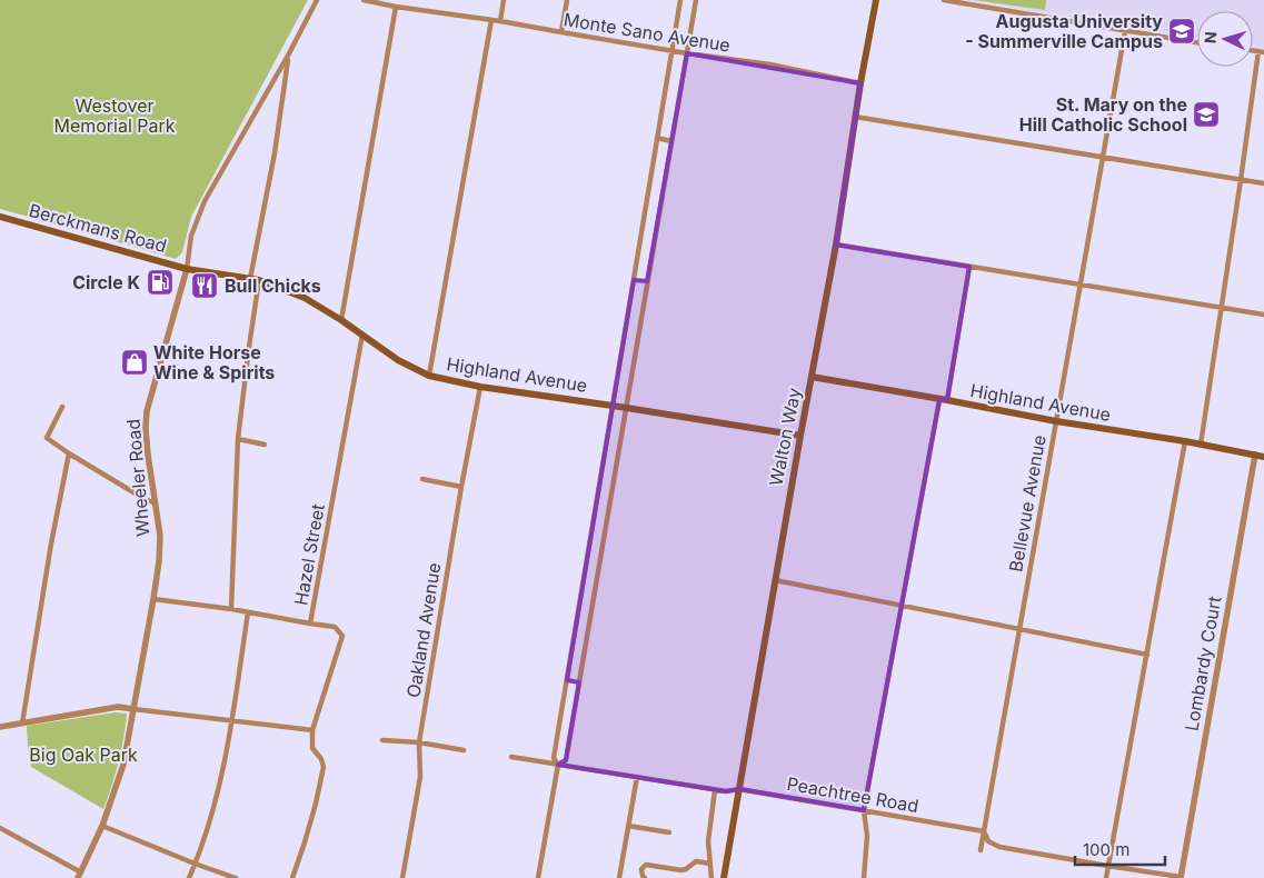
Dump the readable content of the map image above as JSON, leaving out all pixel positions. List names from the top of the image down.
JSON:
{
  "streets": {
    "main road": ["Berckmans Road", "Highland Avenue", "Walton Way"],
    "street": [
      "Monte Sano Avenue",
      "Wheeler Road",
      "Bellevue Avenue",
      "Hazel Street",
      "Oakland Avenue",
      "Lombardy Court",
      "Peachtree Road"
    ]
  },
  "crossings": [
    ["Monte Sano Avenue", "Walton Way"],
    ["Berckmans Road", "Highland Avenue"],
    ["Berckmans Road", "Wheeler Road"],
    ["Highland Avenue", "Walton Way"],
    ["Highland Avenue", "Wheeler Road"],
    ["Highland Avenue", "Bellevue Avenue"],
    ["Highland Avenue", "Hazel Street"],
    ["Highland Avenue", "Oakland Avenue"],
    ["Highland Avenue", "Lombardy Court"],
    ["Walton Way", "Peachtree Road"],
    ["Bellevue Avenue", "Peachtree Road"],
    ["Lombardy Court", "Peachtree Road"]
  ],
  "parks": ["Westover Memorial Park", "Big Oak Park"],
  "places": {
    "school or university": ["Augusta University - Summerville Campus", "St. Mary on the Hill Catholic School"],
    "fuel station": ["Circle K"],
    "restaurant": ["Bull Chicks"],
    "shop": ["White Horse Wine & Spirits"]
  },
  "scale_bar": "100 m",
  "north": "left"
}
